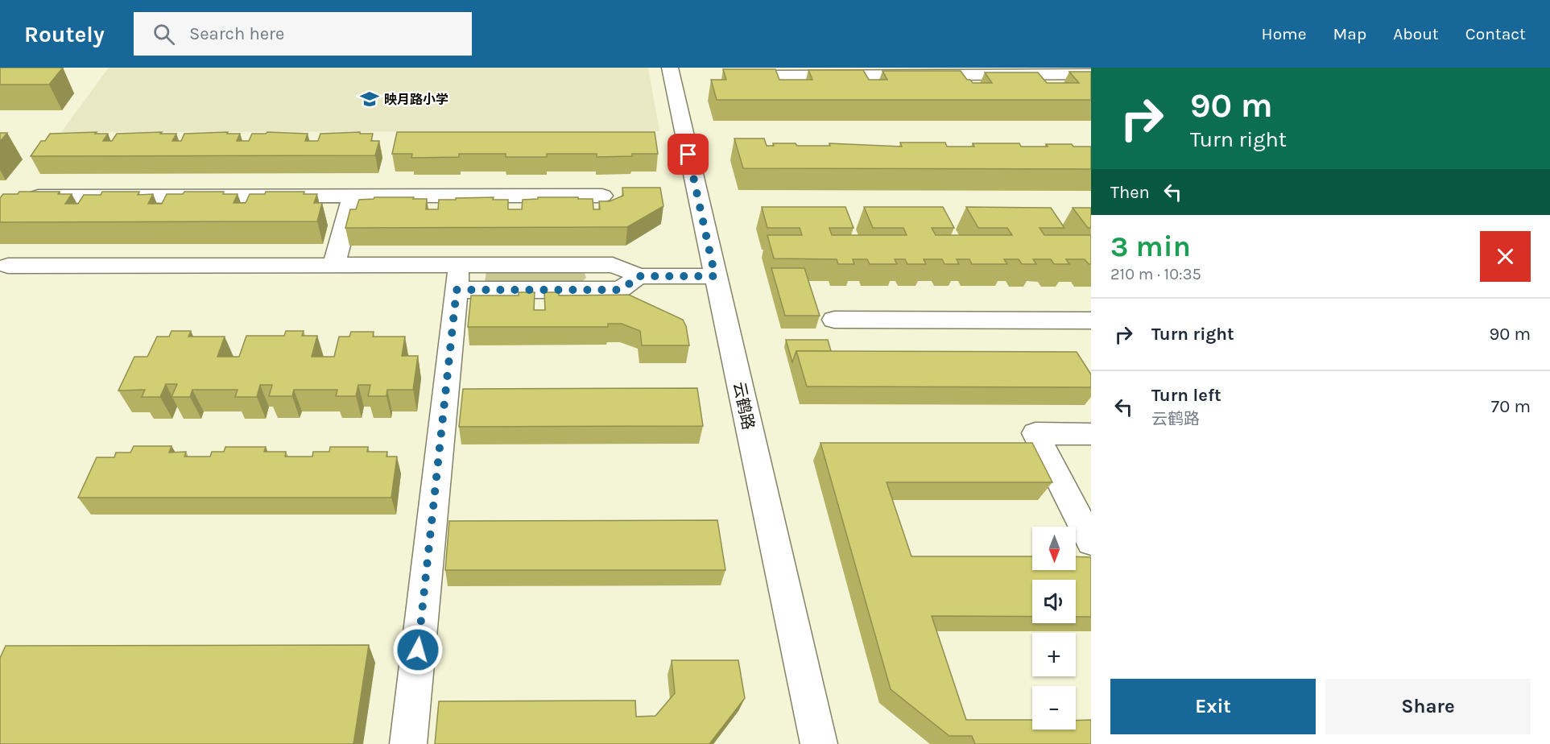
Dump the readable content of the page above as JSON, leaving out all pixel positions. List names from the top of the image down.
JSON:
{
  "streets": {
    "street": ["云鹤路"]
  },
  "places": {
    "school or university": ["映月路小学"]
  },
  "north": "bottom",
  "page": {
    "header": "Routely",
    "search": "Search here",
    "nav": [
      "Home",
      "Map",
      "About",
      "Contact"
    ],
    "turn": ["90 m", "Turn right"],
    "then": "Then",
    "heading": ["3 min", "210 m · 10:35"],
    "list": [
      {
        "name": "Turn right",
        "value": "90 m"
      },
      {
        "name": "Turn left",
        "note": "云鹤路",
        "value": "70 m"
      }
    ],
    "map_buttons": ["+", "−"],
    "buttons": ["Exit", "Share"]
  }
}
